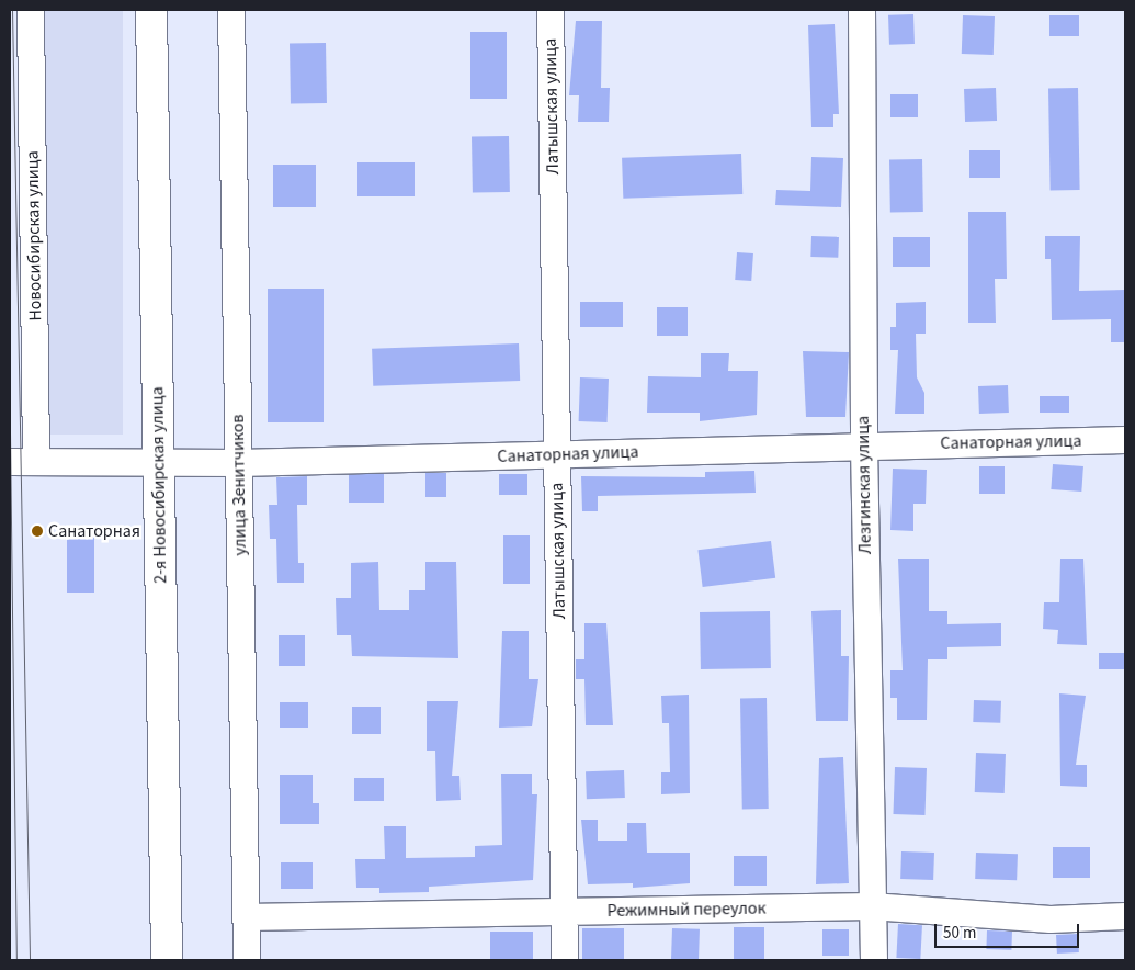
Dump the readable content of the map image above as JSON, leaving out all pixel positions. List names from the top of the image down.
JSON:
{
  "streets": {
    "main road": ["2-я Новосибирская улица"],
    "street": [
      "Латышская улица",
      "Новосибирская улица",
      "Санаторная улица",
      "улица Зенитчиков",
      "Лезгинская улица",
      "Режимный переулок"
    ]
  },
  "crossings": [
    ["Латышская улица", "Санаторная улица"],
    ["Латышская улица", "Режимный переулок"],
    ["Новосибирская улица", "Санаторная улица"],
    ["Санаторная улица", "2-я Новосибирская улица"],
    ["Санаторная улица", "улица Зенитчиков"],
    ["Санаторная улица", "Лезгинская улица"],
    ["улица Зенитчиков", "Режимный переулок"],
    ["Лезгинская улица", "Режимный переулок"]
  ],
  "places": ["Санаторная"],
  "scale_bar": "50 m"
}
